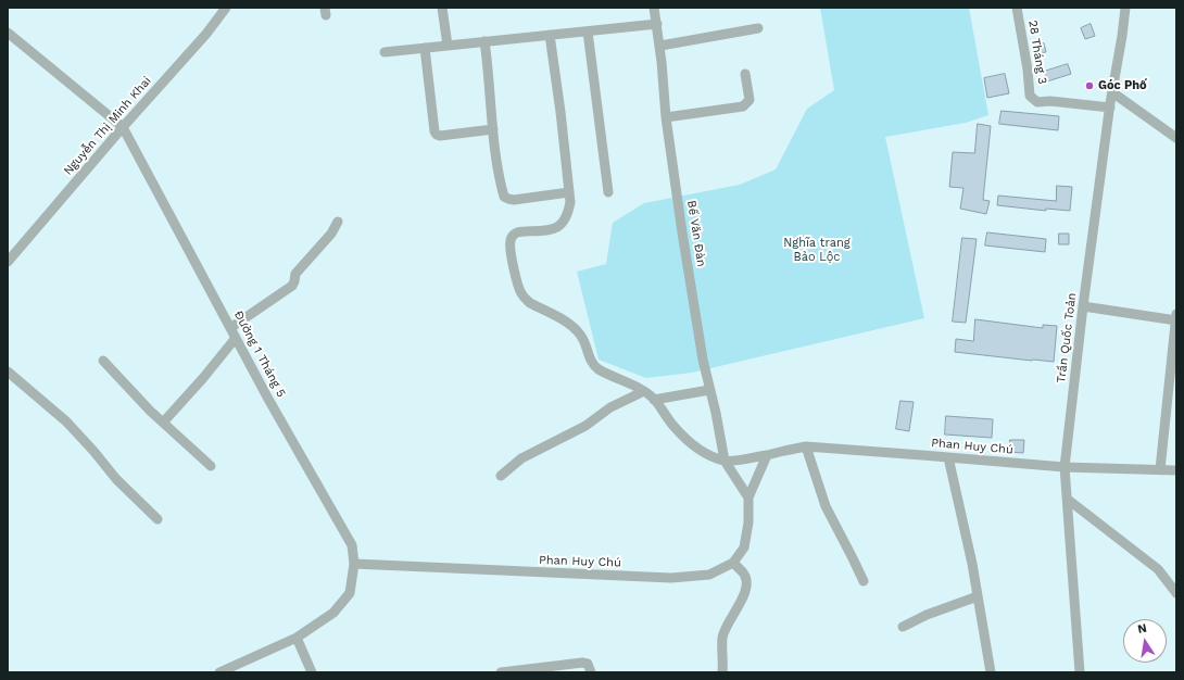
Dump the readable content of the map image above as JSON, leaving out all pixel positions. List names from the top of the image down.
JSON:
{
  "streets": {
    "street": [
      "28 Tháng 3",
      "Nguyễn Thị Minh Khai",
      "Bế Văn Đàn",
      "Trần Quốc Toản",
      "Đường 1 Tháng 5",
      "Phan Huy Chú"
    ]
  },
  "crossings": [
    ["28 Tháng 3", "Trần Quốc Toản"],
    ["Nguyễn Thị Minh Khai", "Đường 1 Tháng 5"],
    ["Bế Văn Đàn", "Phan Huy Chú"],
    ["Trần Quốc Toản", "Phan Huy Chú"],
    ["Đường 1 Tháng 5", "Phan Huy Chú"]
  ],
  "parks": ["Nghĩa trang Bảo Lộc"],
  "places": ["Góc Phố"],
  "north": "top"
}
